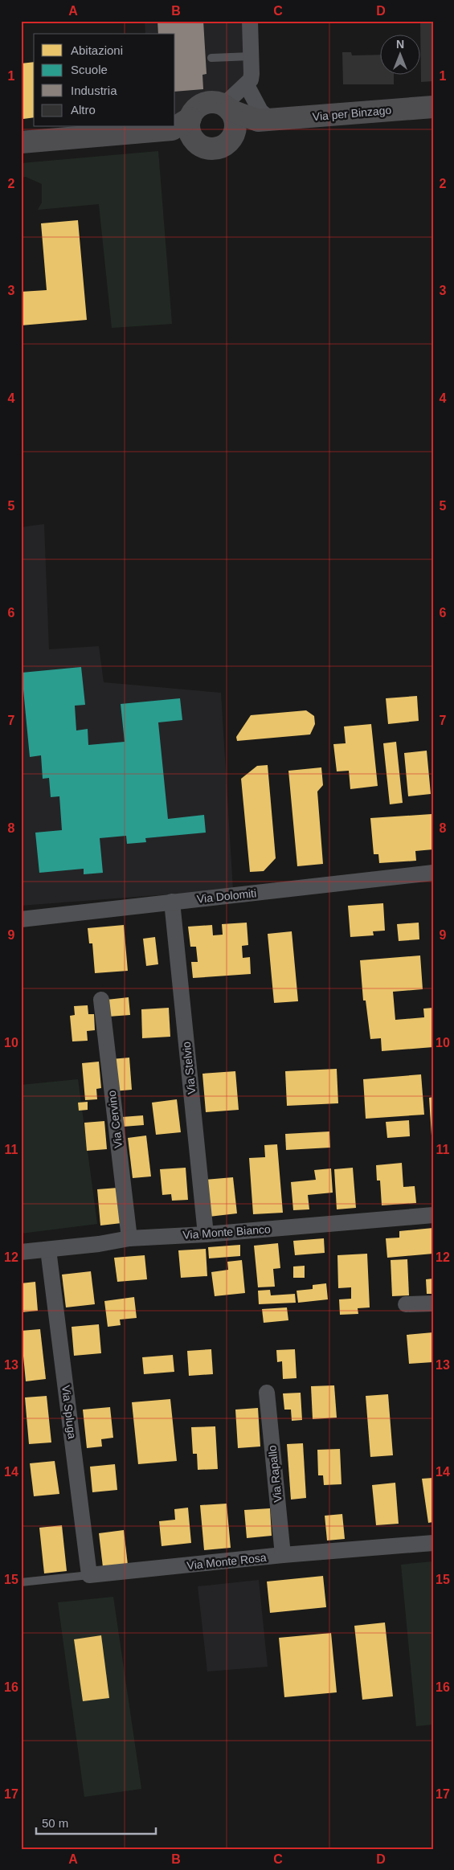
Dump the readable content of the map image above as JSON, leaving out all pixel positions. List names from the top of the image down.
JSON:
{
  "streets": {
    "main road": ["Via per Binzago"],
    "street": [
      "Via Dolomiti",
      "Via Stelvio",
      "Via Cervino",
      "Via Monte Bianco",
      "Via Spluga",
      "Via Rapallo",
      "Via Monte Rosa"
    ]
  },
  "crossings": [
    ["Via Dolomiti", "Via Stelvio"],
    ["Via Stelvio", "Via Monte Bianco"],
    ["Via Cervino", "Via Monte Bianco"],
    ["Via Monte Bianco", "Via Spluga"],
    ["Via Spluga", "Via Monte Rosa"],
    ["Via Rapallo", "Via Monte Rosa"]
  ],
  "legend": [
    "Abitazioni",
    "Scuole",
    "Industria",
    "Altro"
  ],
  "scale_bar": "50 m",
  "north": "top",
  "grid": {
    "columns": [
      "A",
      "B",
      "C",
      "D"
    ],
    "rows": [
      "1",
      "2",
      "3",
      "4",
      "5",
      "6",
      "7",
      "8",
      "9",
      "10",
      "11",
      "12",
      "13",
      "14",
      "15",
      "16",
      "17"
    ]
  }
}
